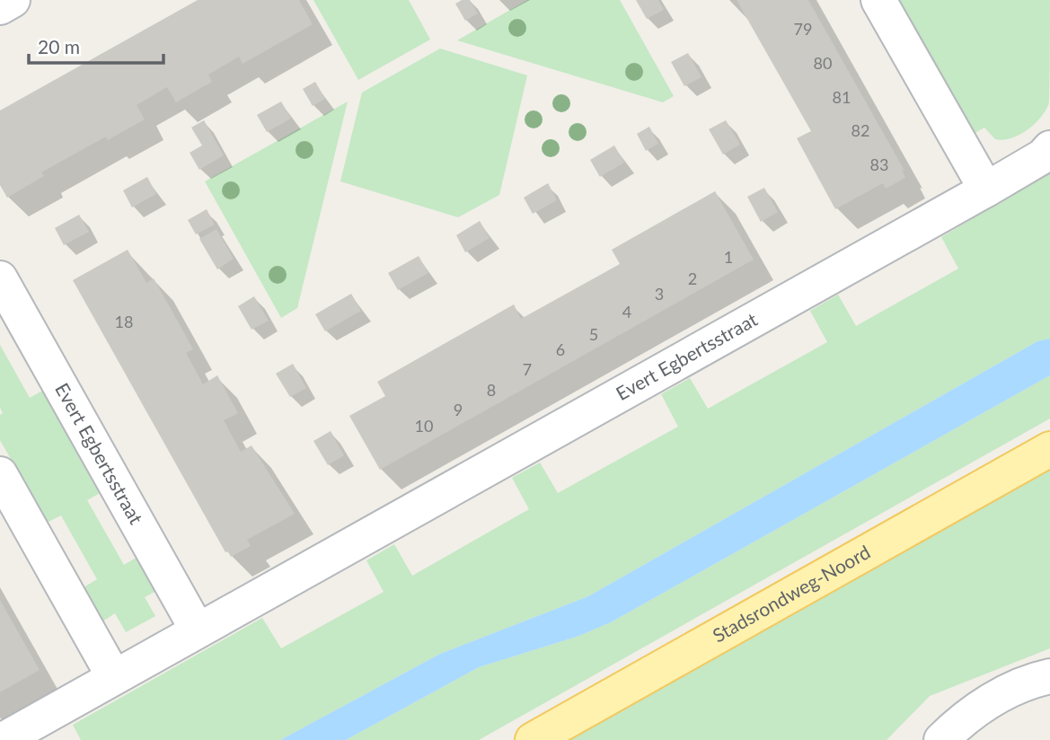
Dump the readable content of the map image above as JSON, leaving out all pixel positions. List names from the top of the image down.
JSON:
{
  "streets": {
    "main road": ["Stadsrondweg-Noord"],
    "street": ["Evert Egbertsstraat"]
  },
  "house_numbers": [
    "79",
    "80",
    "81",
    "82",
    "83",
    "1",
    "2",
    "3",
    "4",
    "18",
    "5",
    "6",
    "7",
    "8",
    "9",
    "10"
  ],
  "scale_bar": "20 m"
}
